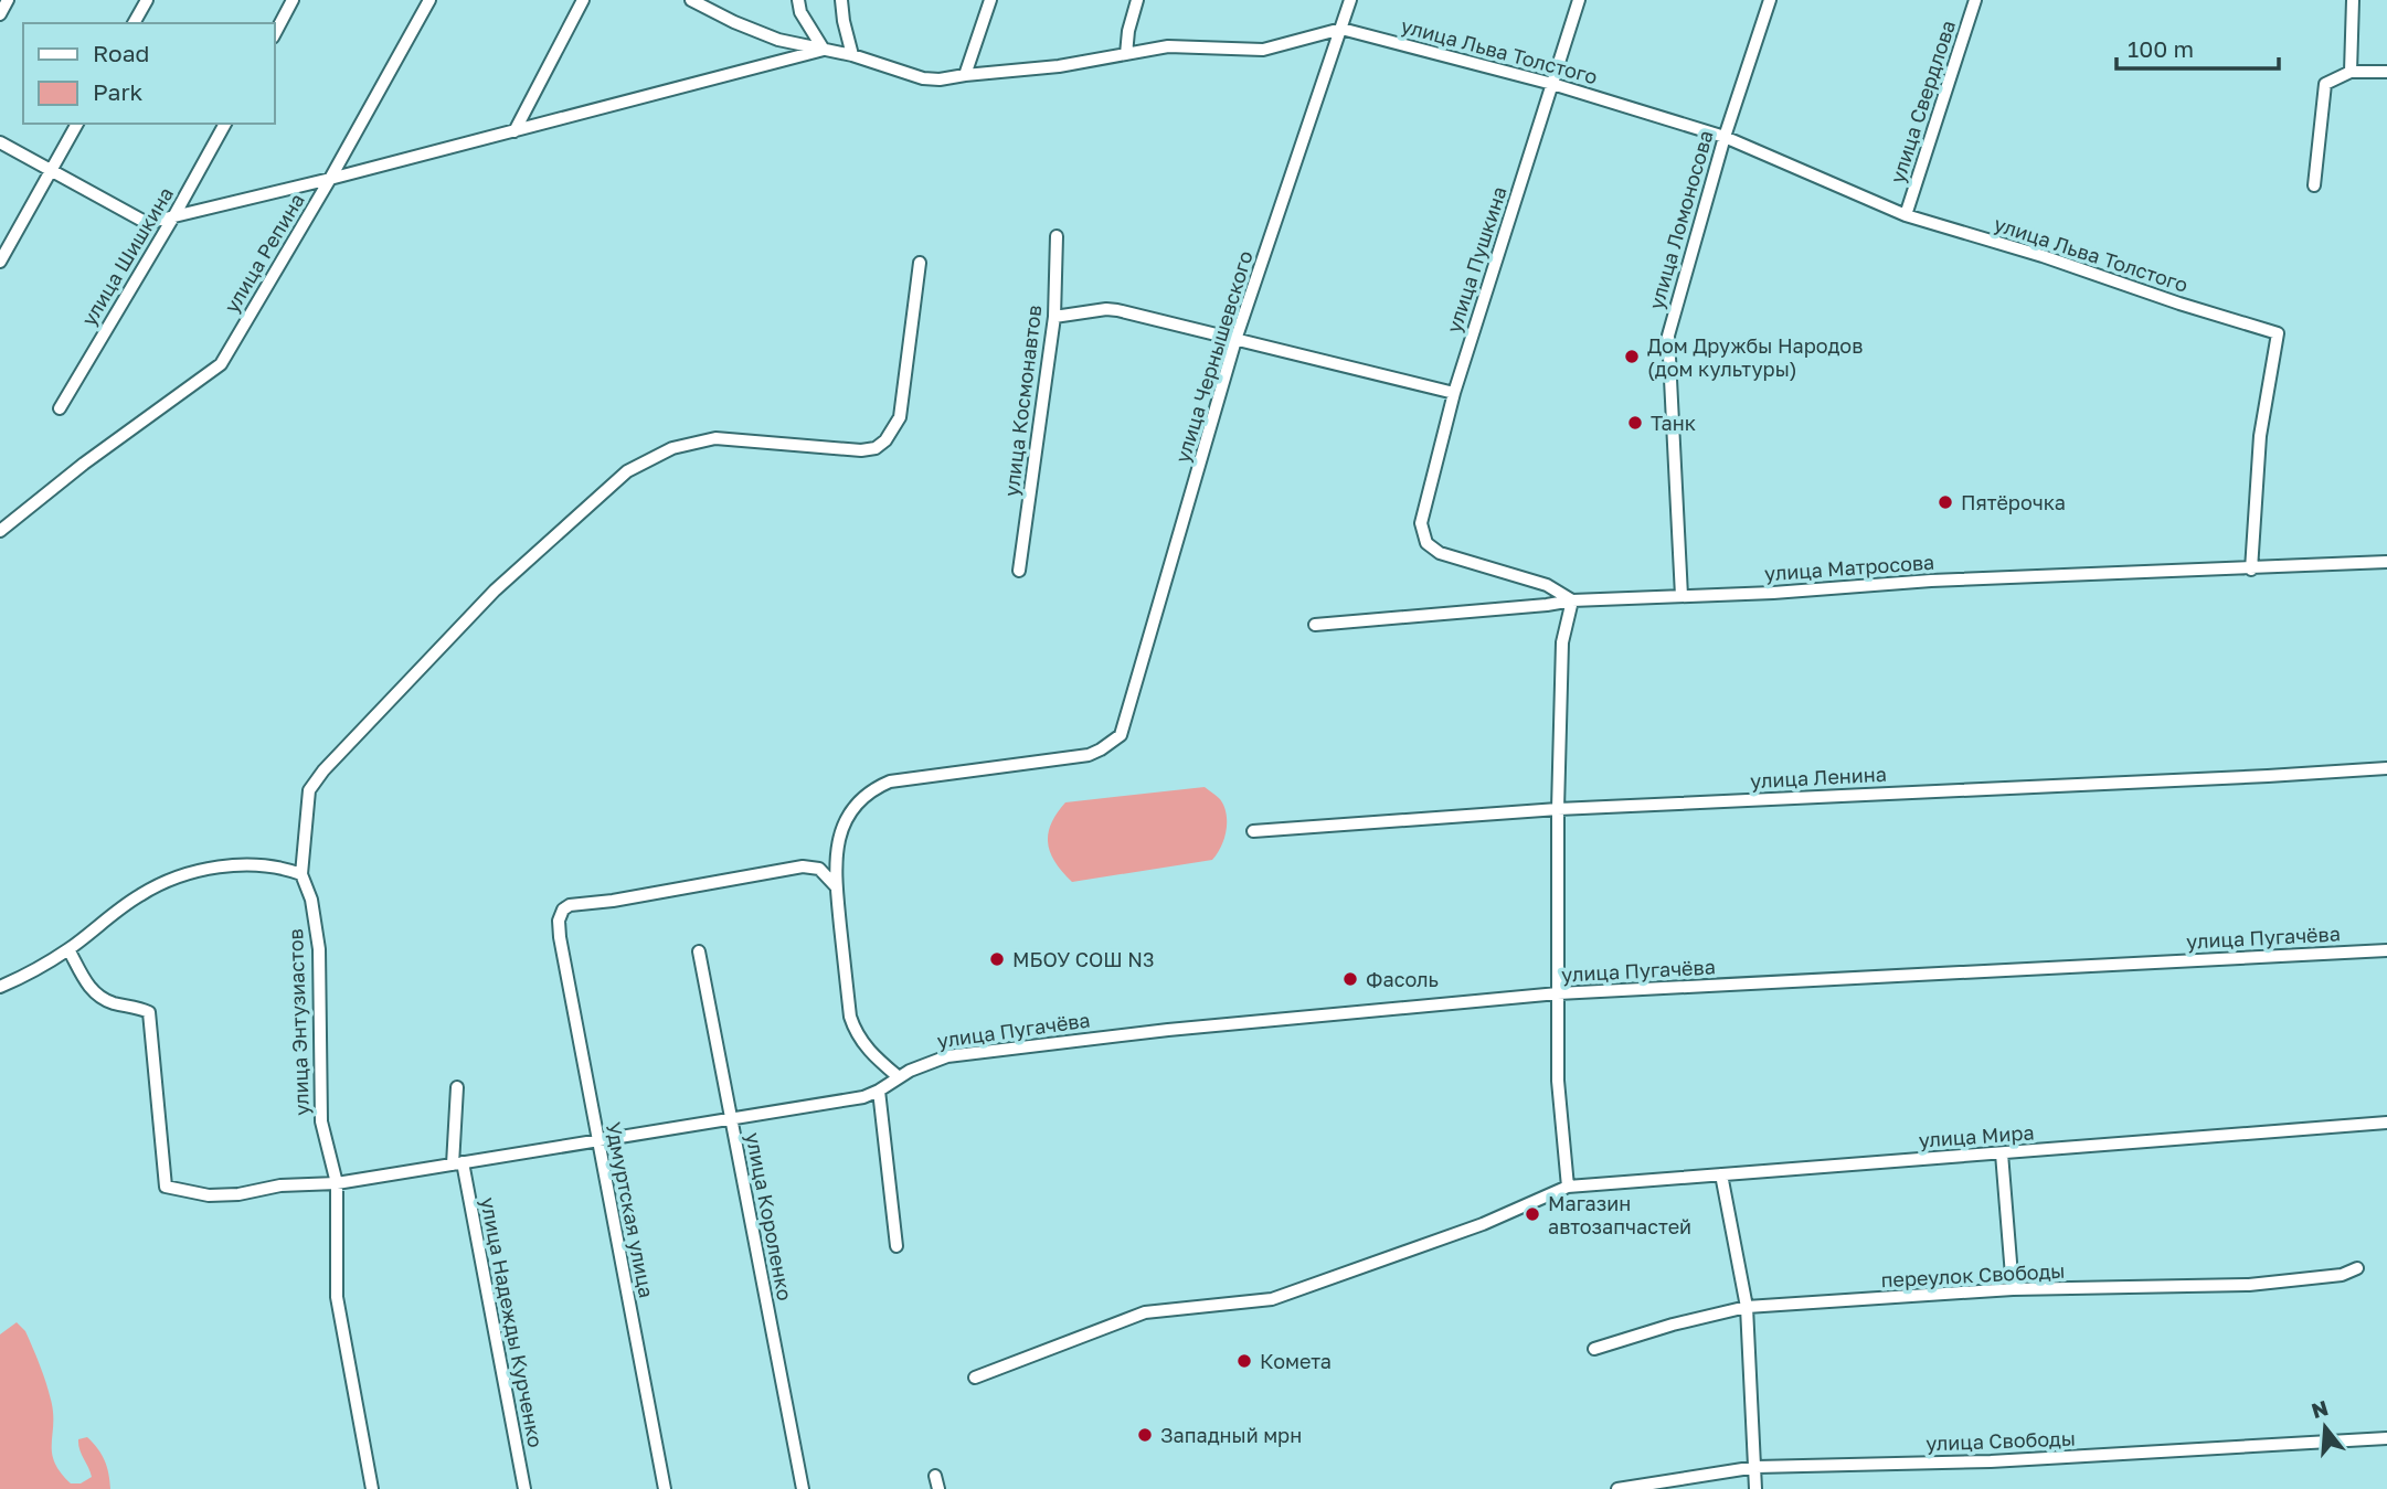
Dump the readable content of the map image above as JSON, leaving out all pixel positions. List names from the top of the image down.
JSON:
{
  "streets": {
    "street": [
      "улица Льва Толстого",
      "улица Свердлова",
      "улица Ломоносова",
      "улица Репина",
      "улица Шишкина",
      "улица Пушкина",
      "улица Чернышевского",
      "улица Космонавтов",
      "улица Матросова",
      "улица Ленина",
      "улица Пугачёва",
      "улица Энтузиастов",
      "улица Мира",
      "Удмуртская улица",
      "улица Короленко",
      "переулок Свободы",
      "улица Надежды Курченко",
      "улица Свободы"
    ]
  },
  "crossings": [
    ["улица Льва Толстого", "улица Свердлова"],
    ["улица Льва Толстого", "улица Ломоносова"],
    ["улица Льва Толстого", "улица Пушкина"],
    ["улица Льва Толстого", "улица Чернышевского"],
    ["улица Льва Толстого", "улица Матросова"],
    ["улица Ломоносова", "улица Матросова"],
    ["улица Пушкина", "улица Матросова"],
    ["улица Чернышевского", "Удмуртская улица"],
    ["улица Пугачёва", "улица Энтузиастов"],
    ["улица Пугачёва", "Удмуртская улица"],
    ["улица Пугачёва", "улица Короленко"],
    ["улица Пугачёва", "улица Надежды Курченко"]
  ],
  "places": [
    "Дом Дружбы Народов (дом культуры)",
    "Танк",
    "Пятёрочка",
    "МБОУ СОШ N3",
    "Фасоль",
    "Магазин автозапчастей",
    "Комета",
    "Западный мрн"
  ],
  "legend": ["Road", "Park"],
  "scale_bar": "100 m",
  "north": "top"
}
